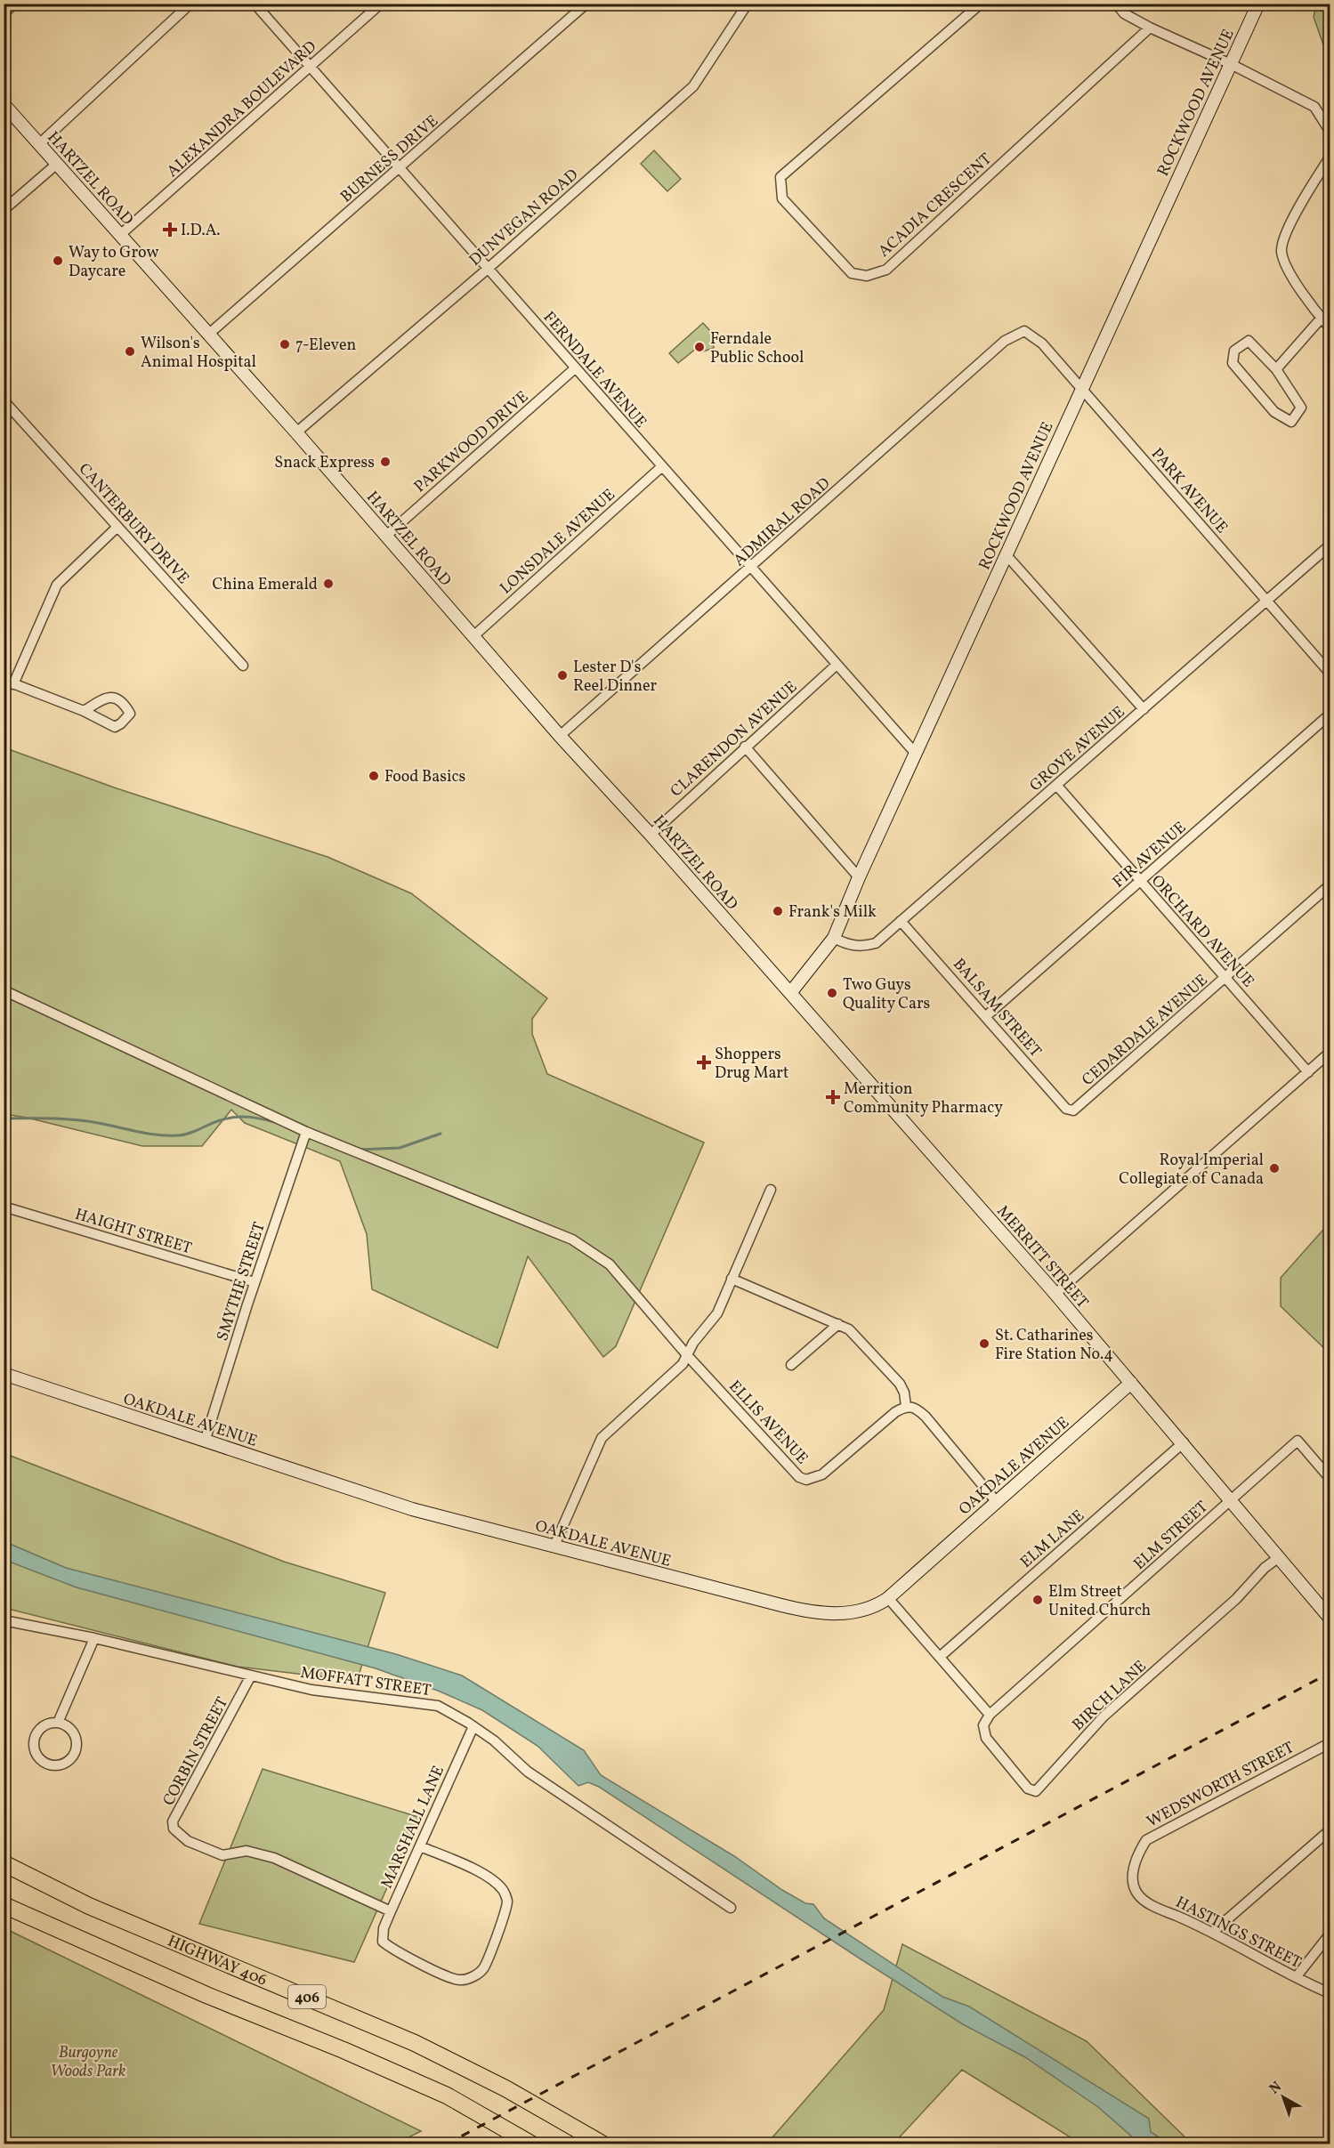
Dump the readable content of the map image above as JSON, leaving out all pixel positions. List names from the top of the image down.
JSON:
{
  "streets": {
    "highway": ["HIGHWAY 406", "406"],
    "street": [
      "ROCKWOOD AVENUE",
      "ALEXANDRA BOULEVARD",
      "BURNESS DRIVE",
      "HARTZEL ROAD",
      "ACADIA CRESCENT",
      "DUNVEGAN ROAD",
      "FERNDALE AVENUE",
      "PARKWOOD DRIVE",
      "PARK AVENUE",
      "ADMIRAL ROAD",
      "CANTERBURY DRIVE",
      "LONSDALE AVENUE",
      "CLARENDON AVENUE",
      "GROVE AVENUE",
      "FIR AVENUE",
      "ORCHARD AVENUE",
      "BALSAM STREET",
      "CEDARDALE AVENUE",
      "HAIGHT STREET",
      "MERRITT STREET",
      "SMYTHE STREET",
      "OAKDALE AVENUE",
      "ELLIS AVENUE",
      "ELM STREET",
      "ELM LANE",
      "MOFFATT STREET",
      "BIRCH LANE",
      "CORBIN STREET",
      "WEDSWORTH STREET",
      "MARSHALL LANE",
      "HASTINGS STREET"
    ]
  },
  "crossings": [
    ["ROCKWOOD AVENUE", "HARTZEL ROAD"],
    ["ROCKWOOD AVENUE", "FERNDALE AVENUE"],
    ["ROCKWOOD AVENUE", "PARK AVENUE"],
    ["ROCKWOOD AVENUE", "GROVE AVENUE"],
    ["ROCKWOOD AVENUE", "MERRITT STREET"],
    ["ALEXANDRA BOULEVARD", "HARTZEL ROAD"],
    ["ALEXANDRA BOULEVARD", "FERNDALE AVENUE"],
    ["BURNESS DRIVE", "HARTZEL ROAD"],
    ["BURNESS DRIVE", "FERNDALE AVENUE"],
    ["HARTZEL ROAD", "DUNVEGAN ROAD"],
    ["HARTZEL ROAD", "PARKWOOD DRIVE"],
    ["HARTZEL ROAD", "ADMIRAL ROAD"],
    ["HARTZEL ROAD", "LONSDALE AVENUE"],
    ["HARTZEL ROAD", "CLARENDON AVENUE"],
    ["HARTZEL ROAD", "MERRITT STREET"],
    ["DUNVEGAN ROAD", "FERNDALE AVENUE"],
    ["FERNDALE AVENUE", "PARKWOOD DRIVE"],
    ["FERNDALE AVENUE", "ADMIRAL ROAD"],
    ["FERNDALE AVENUE", "LONSDALE AVENUE"],
    ["FERNDALE AVENUE", "CLARENDON AVENUE"],
    ["PARK AVENUE", "ADMIRAL ROAD"],
    ["PARK AVENUE", "GROVE AVENUE"],
    ["GROVE AVENUE", "ORCHARD AVENUE"],
    ["GROVE AVENUE", "BALSAM STREET"],
    ["FIR AVENUE", "ORCHARD AVENUE"],
    ["FIR AVENUE", "BALSAM STREET"],
    ["ORCHARD AVENUE", "CEDARDALE AVENUE"],
    ["BALSAM STREET", "CEDARDALE AVENUE"],
    ["HAIGHT STREET", "SMYTHE STREET"],
    ["MERRITT STREET", "OAKDALE AVENUE"],
    ["MERRITT STREET", "ELM STREET"],
    ["MERRITT STREET", "ELM LANE"],
    ["MERRITT STREET", "BIRCH LANE"],
    ["SMYTHE STREET", "OAKDALE AVENUE"],
    ["ELM STREET", "BIRCH LANE"],
    ["MOFFATT STREET", "CORBIN STREET"],
    ["MOFFATT STREET", "MARSHALL LANE"],
    ["CORBIN STREET", "MARSHALL LANE"],
    ["WEDSWORTH STREET", "HASTINGS STREET"]
  ],
  "parks": ["Burgoyne Woods Park"],
  "places": {
    "health": ["I.D.A.", "Shoppers Drug Mart", "Merrition Community Pharmacy"],
    "other": [
      "Way to Grow Daycare",
      "7-Eleven",
      "Ferndale Public School",
      "Wilson's Animal Hospital",
      "Snack Express",
      "China Emerald",
      "Lester D's Reel Dinner",
      "Food Basics",
      "Frank's Milk",
      "Two Guys Quality Cars",
      "Royal Imperial Collegiate of Canada",
      "St. Catharines Fire Station No.4",
      "Elm Street United Church"
    ]
  },
  "north": "top left"
}
